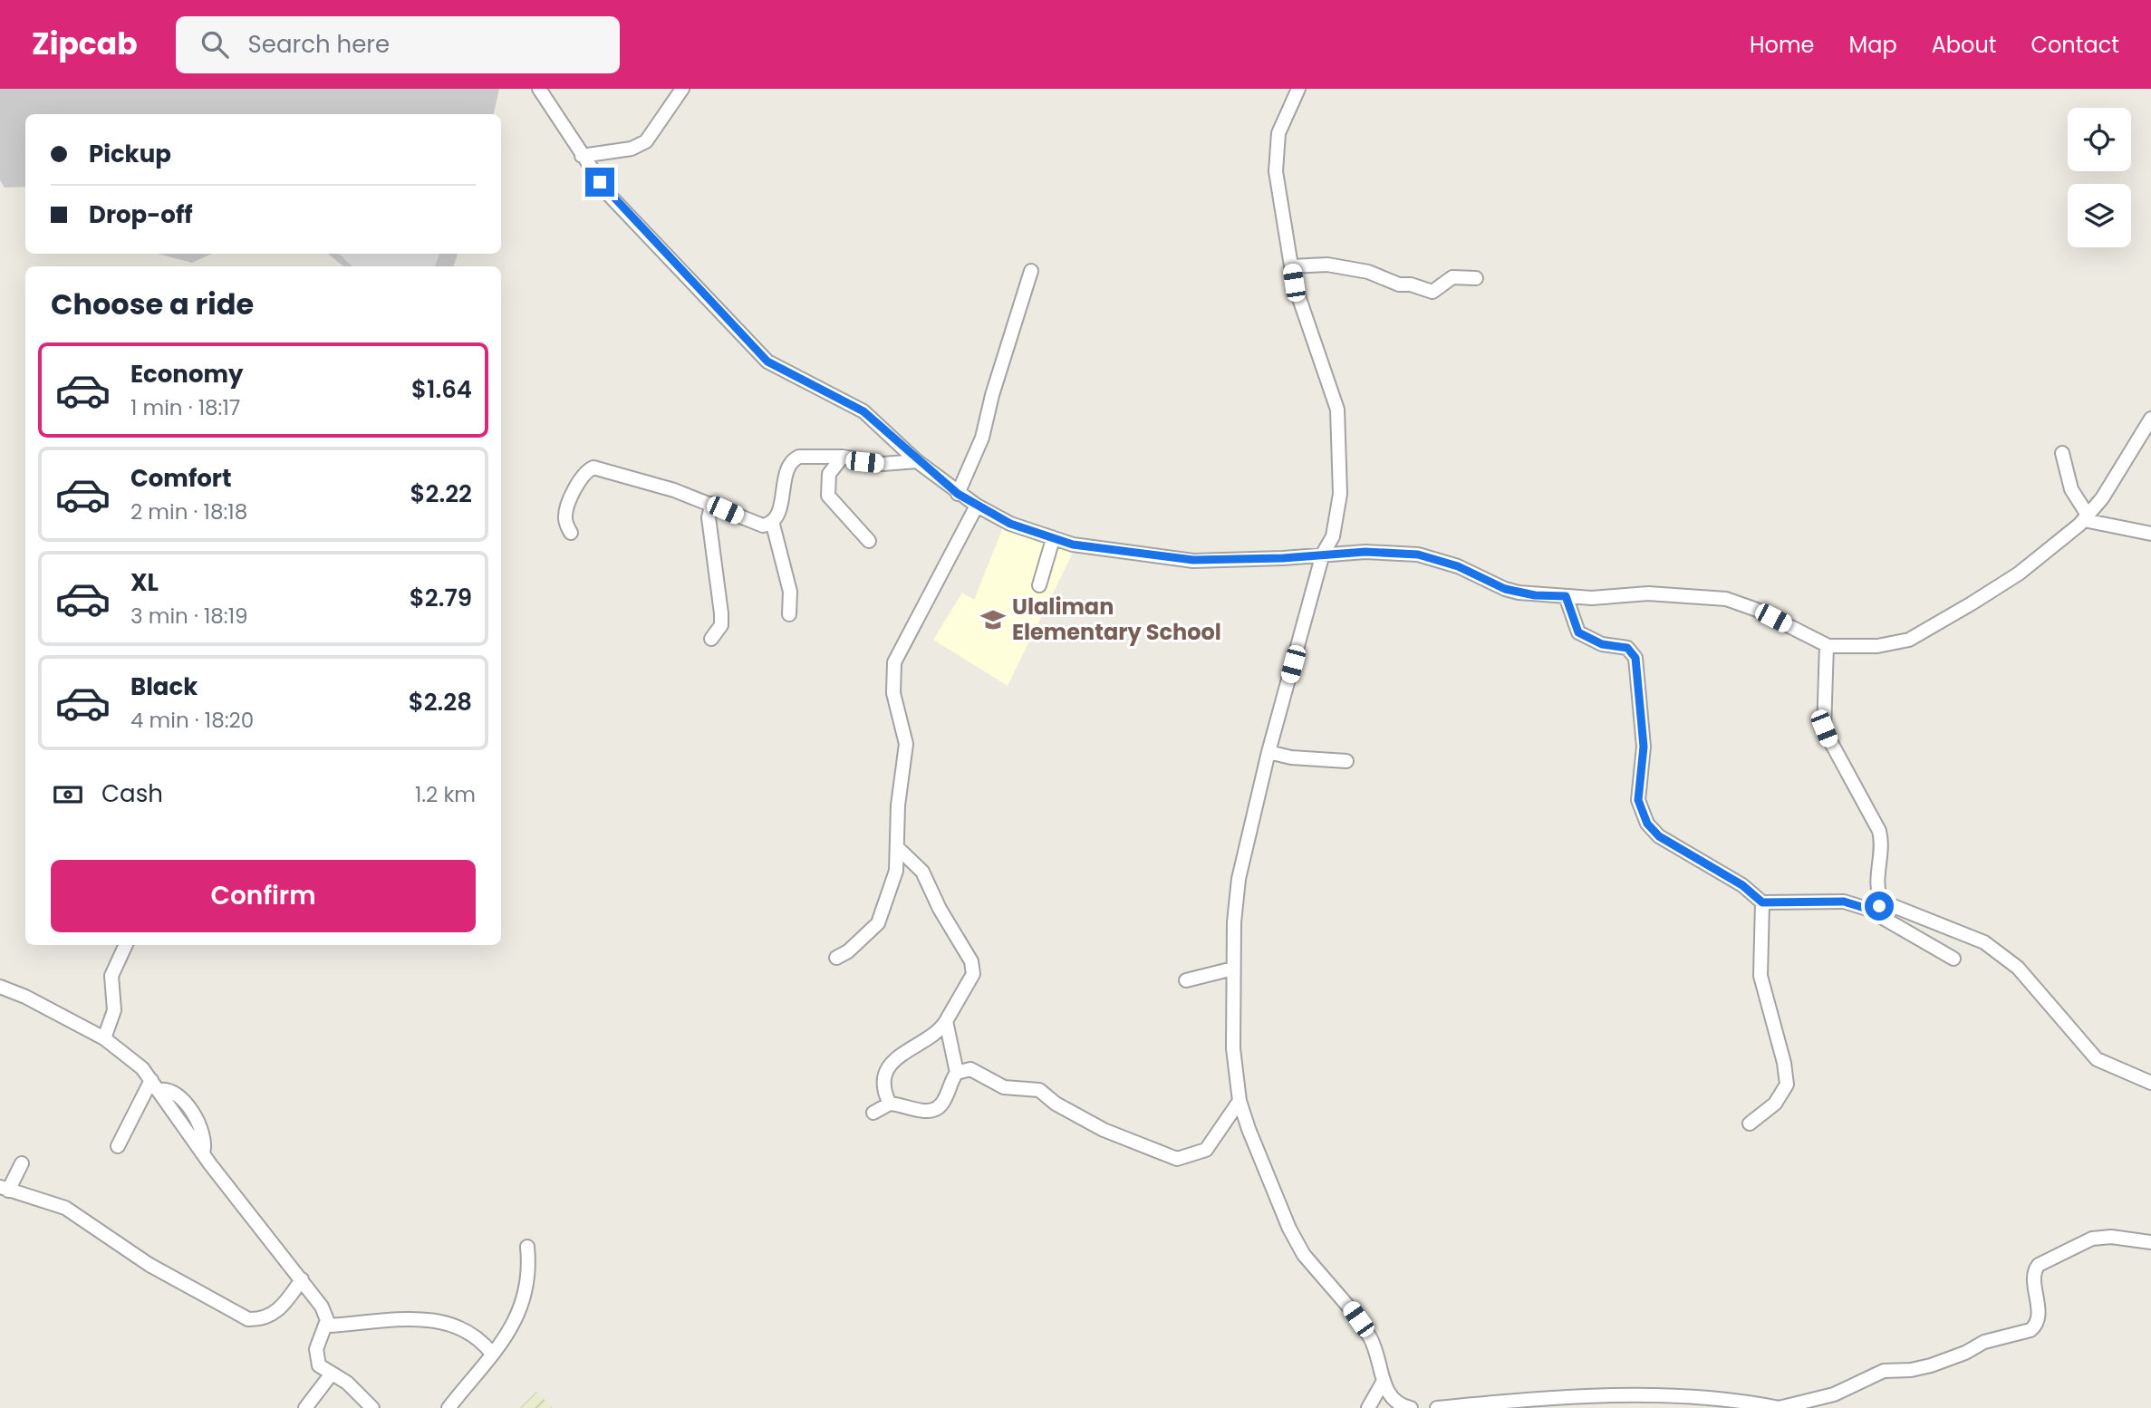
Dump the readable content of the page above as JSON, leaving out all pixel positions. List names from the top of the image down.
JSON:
{
  "places": {
    "school or university": ["Ulaliman Elementary School"]
  },
  "page": {
    "header": "Zipcab",
    "search": "Search here",
    "nav": [
      "Home",
      "Map",
      "About",
      "Contact"
    ],
    "banner": ["Pickup", "Drop-off"],
    "heading": "Choose a ride",
    "list": [
      {
        "name": "Economy",
        "note": "1 min · 18:17",
        "value": "$1.64"
      },
      {
        "name": "Comfort",
        "note": "2 min · 18:18",
        "value": "$2.22"
      },
      {
        "name": "XL",
        "note": "3 min · 18:19",
        "value": "$2.79"
      },
      {
        "name": "Black",
        "note": "4 min · 18:20",
        "value": "$2.28"
      }
    ],
    "pay": ["Cash", "1.2 km"],
    "buttons": "Confirm"
  }
}
